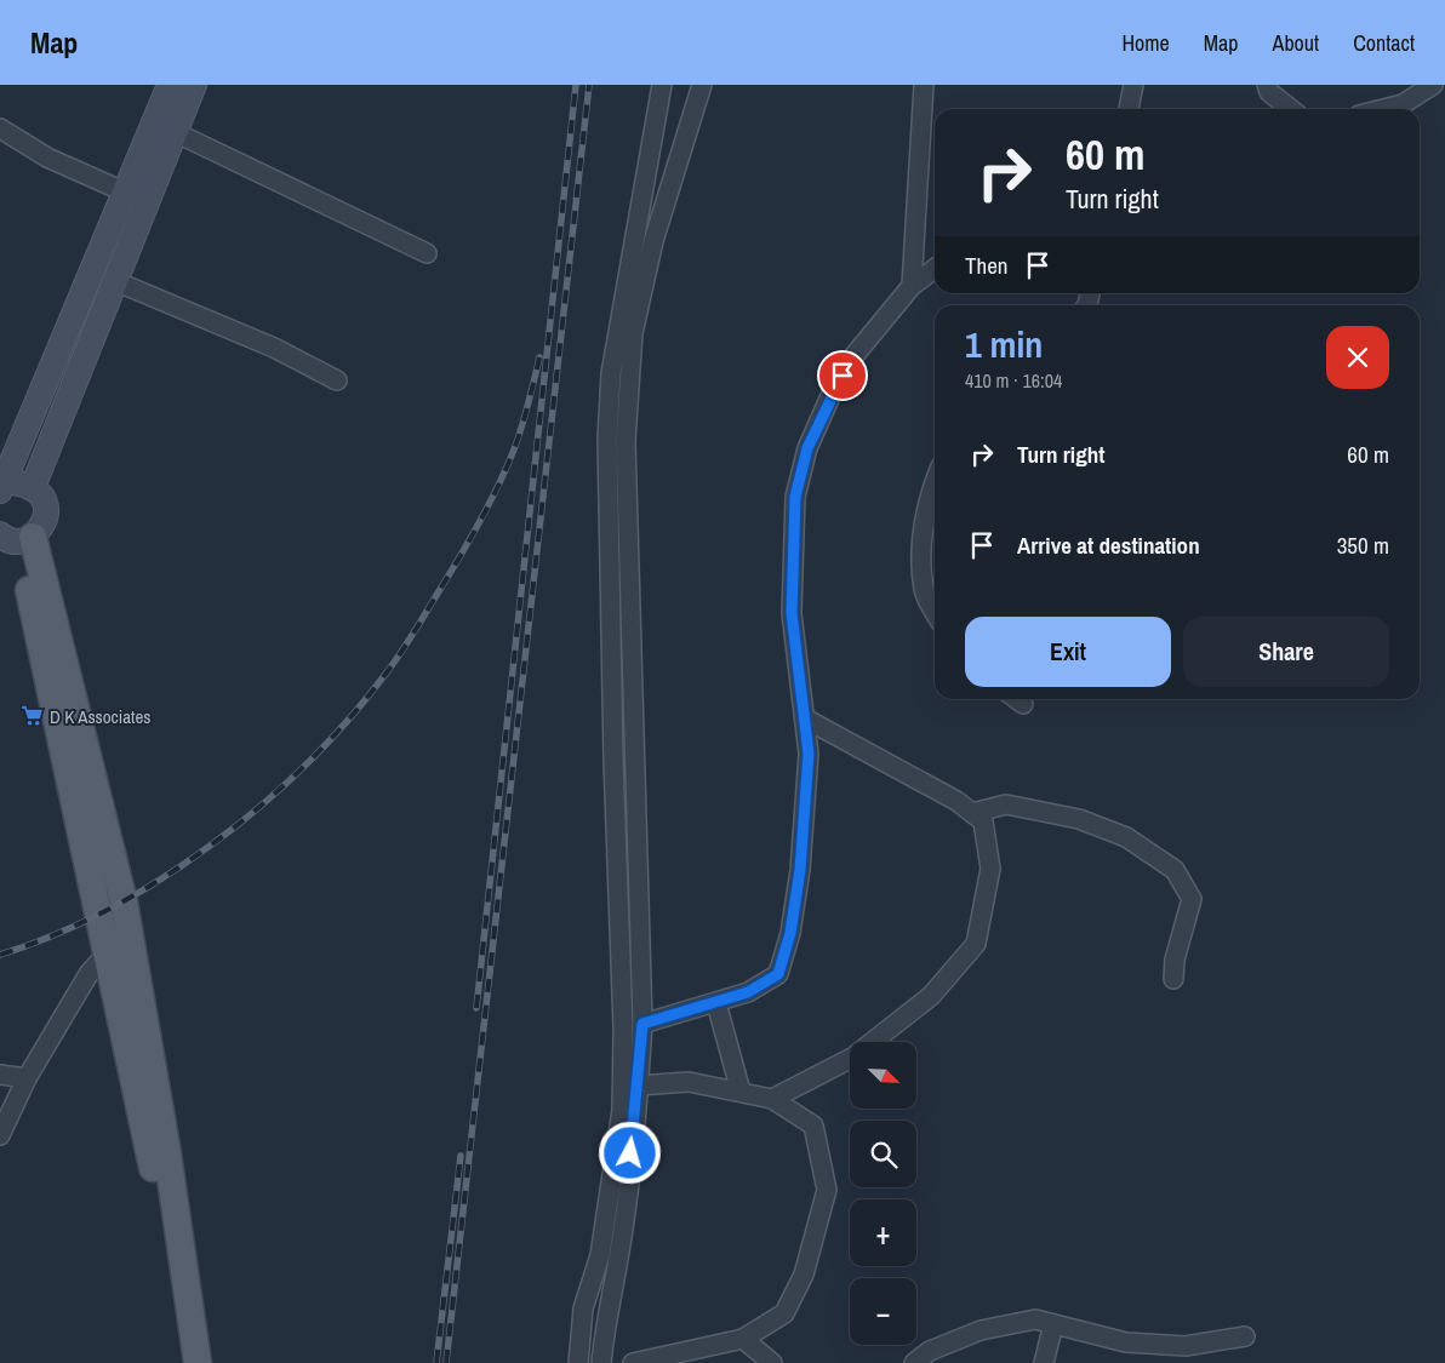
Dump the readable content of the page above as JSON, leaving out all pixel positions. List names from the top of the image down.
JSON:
{
  "places": {
    "supermarket": ["D K Associates"]
  },
  "north": "bottom right",
  "page": {
    "header": "Map",
    "nav": [
      "Home",
      "Map",
      "About",
      "Contact"
    ],
    "turn": ["60 m", "Turn right"],
    "then": "Then",
    "heading": ["1 min", "410 m · 16:04"],
    "list": [
      {
        "name": "Turn right",
        "value": "60 m"
      },
      {
        "name": "Arrive at destination",
        "value": "350 m"
      }
    ],
    "buttons": ["Exit", "Share"],
    "map_buttons": ["+", "−"]
  }
}
